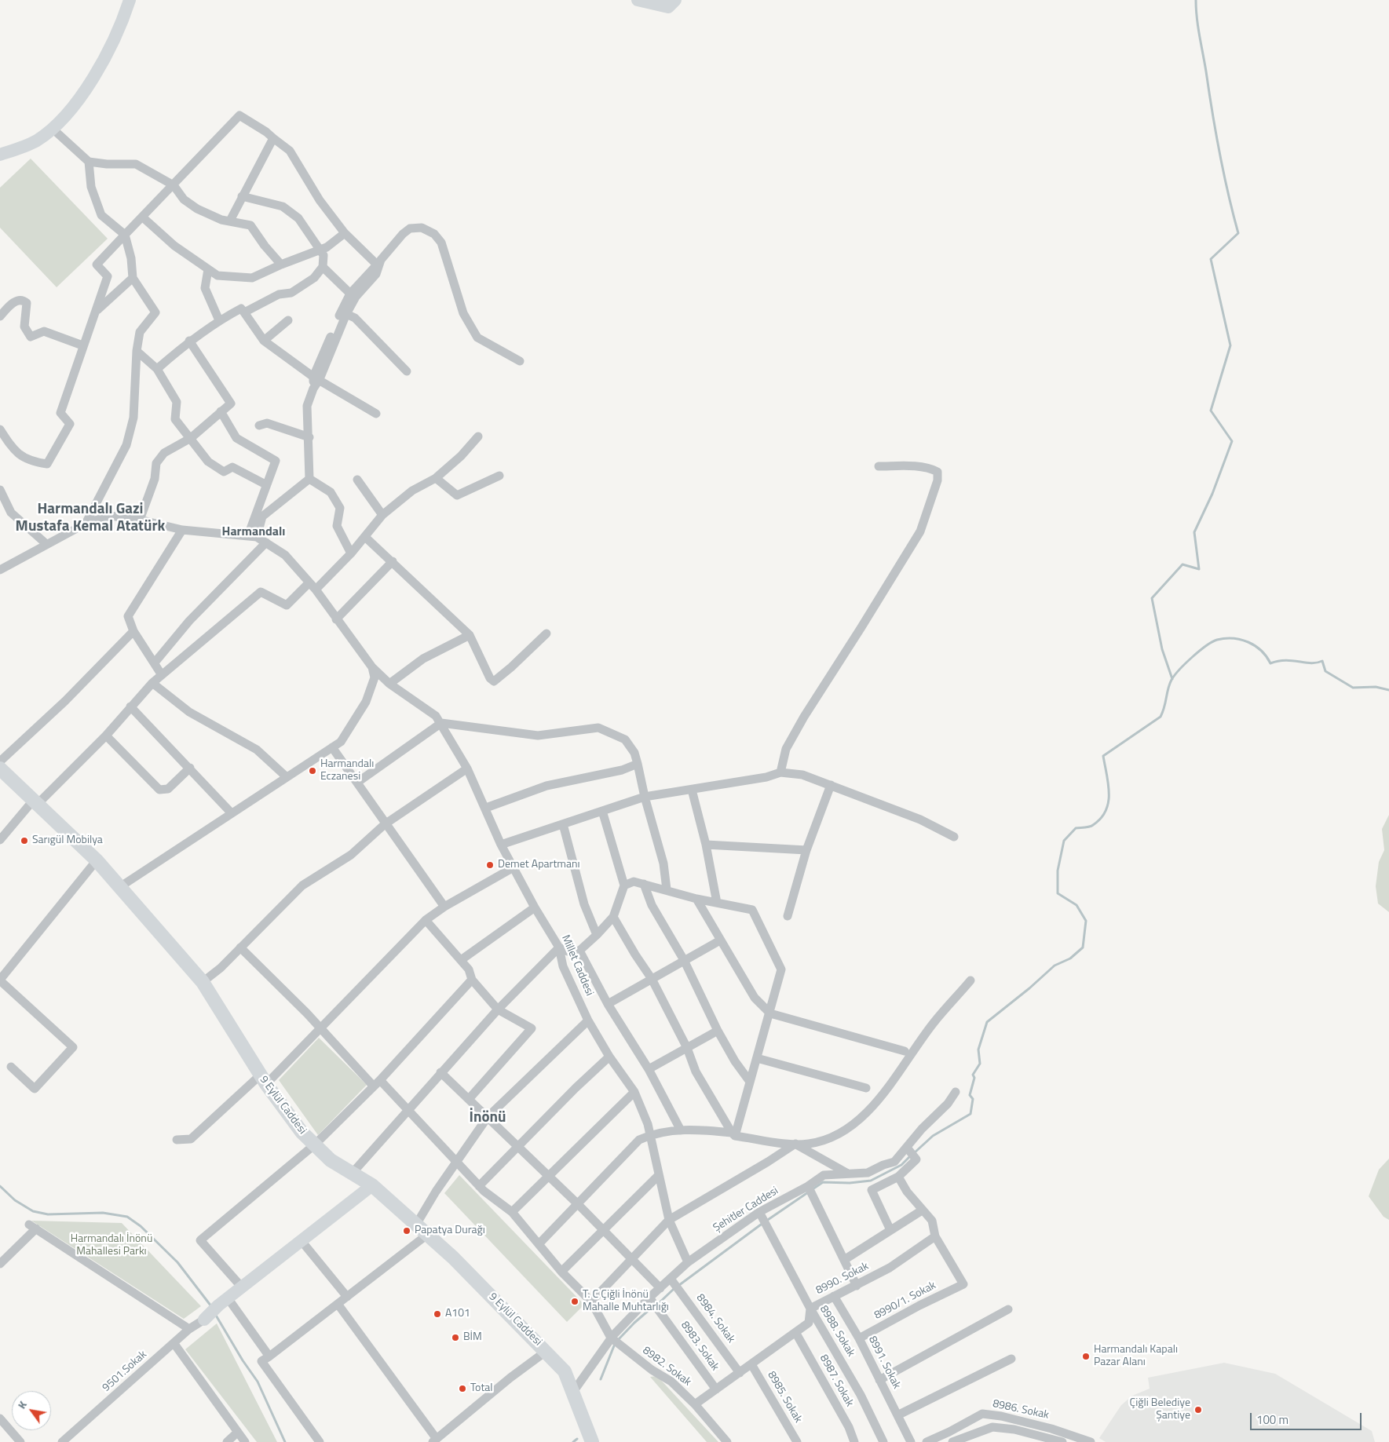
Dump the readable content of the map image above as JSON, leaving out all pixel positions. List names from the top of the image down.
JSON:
{
  "streets": {
    "main road": ["9 Eylül Caddesi"],
    "street": [
      "Millet Caddesi",
      "Şehitler Caddesi",
      "8990. Sokak",
      "8990/1. Sokak",
      "8984. Sokak",
      "8988. Sokak",
      "8983. Sokak",
      "8991. Sokak",
      "8982. Sokak",
      "9501.Sokak",
      "8987. Sokak",
      "8985. Sokak",
      "8986. Sokak"
    ]
  },
  "crossings": [
    ["Millet Caddesi", "Şehitler Caddesi"],
    ["9 Eylül Caddesi", "Şehitler Caddesi"],
    ["Şehitler Caddesi", "8984. Sokak"],
    ["Şehitler Caddesi", "8988. Sokak"],
    ["Şehitler Caddesi", "8983. Sokak"],
    ["Şehitler Caddesi", "8982. Sokak"],
    ["8990. Sokak", "8990/1. Sokak"],
    ["8990. Sokak", "8984. Sokak"],
    ["8990. Sokak", "8988. Sokak"],
    ["8990. Sokak", "8983. Sokak"],
    ["8990. Sokak", "8991. Sokak"],
    ["8990. Sokak", "8982. Sokak"],
    ["8990. Sokak", "8987. Sokak"],
    ["8990. Sokak", "8985. Sokak"],
    ["8990/1. Sokak", "8991. Sokak"]
  ],
  "districts": ["Harmandalı Gazi Mustafa Kemal Atatürk", "Harmandalı", "İnönü"],
  "parks": ["Harmandalı İnönü Mahallesi Parkı"],
  "places": [
    "Harmandalı Eczanesi",
    "Sarıgül Mobilya",
    "Demet Apartmanı",
    "Papatya Durağı",
    "T. C Çiğli İnönü Mahalle Muhtarlığı",
    "A101",
    "BİM",
    "Harmandalı Kapalı Pazar Alanı",
    "Total",
    "Çiğli Belediye Şantiye"
  ],
  "scale_bar": "100 m",
  "north": "top left"
}
